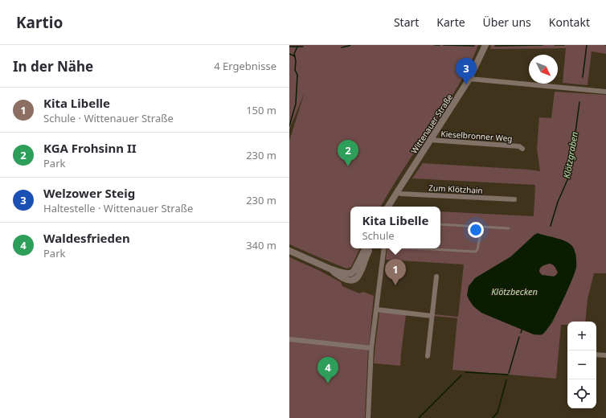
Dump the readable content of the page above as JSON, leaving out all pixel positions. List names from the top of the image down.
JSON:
{
  "streets": {
    "street": ["Wittenauer Straße", "Kieselbronner Weg", "Zum Klötzhain"]
  },
  "crossings": [
    ["Wittenauer Straße", "Kieselbronner Weg"],
    ["Wittenauer Straße", "Zum Klötzhain"]
  ],
  "water": ["Klötzgraben", "Klötzbecken"],
  "north": "bottom right",
  "page": {
    "header": "Kartio",
    "nav": [
      "Start",
      "Karte",
      "Über uns",
      "Kontakt"
    ],
    "heading": ["In der Nähe", "4 Ergebnisse"],
    "pins": [
      "3",
      "2",
      "1",
      "4"
    ],
    "list": [
      {
        "mark": "1",
        "name": "Kita Libelle",
        "note": "Schule · Wittenauer Straße",
        "value": "150 m"
      },
      {
        "mark": "2",
        "name": "KGA Frohsinn II",
        "note": "Park",
        "value": "230 m"
      },
      {
        "mark": "3",
        "name": "Welzower Steig",
        "note": "Haltestelle · Wittenauer Straße",
        "value": "230 m"
      },
      {
        "mark": "4",
        "name": "Waldesfrieden",
        "note": "Park",
        "value": "340 m"
      }
    ],
    "popup": ["Kita Libelle", "Schule"],
    "map_buttons": ["+", "−"]
  }
}
